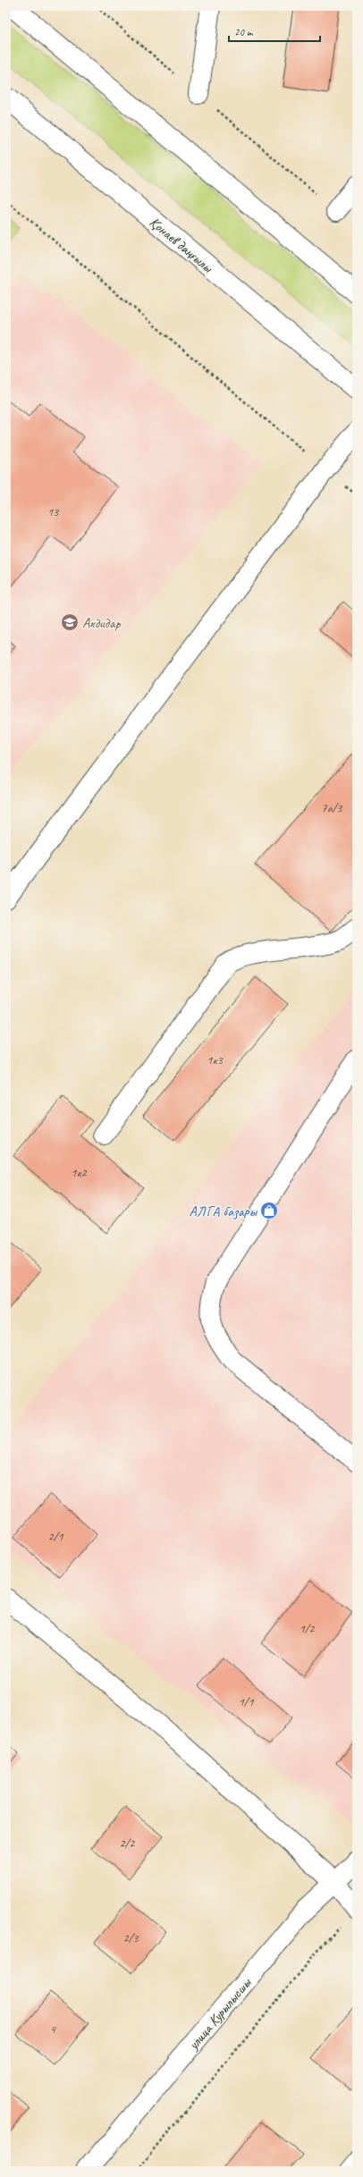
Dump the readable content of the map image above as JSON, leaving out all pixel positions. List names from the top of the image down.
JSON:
{
  "streets": {
    "main road": ["Қонаев даңғылы", "улица Курылысшы"]
  },
  "places": {
    "school or university": ["Акдидар"],
    "shop": ["АЛГА базары"]
  },
  "house_numbers": [
    "13",
    "7а/3",
    "1к3",
    "1к2",
    "2/1",
    "1/2",
    "1/1",
    "2/2",
    "2/3",
    "4"
  ],
  "scale_bar": "20 m"
}
